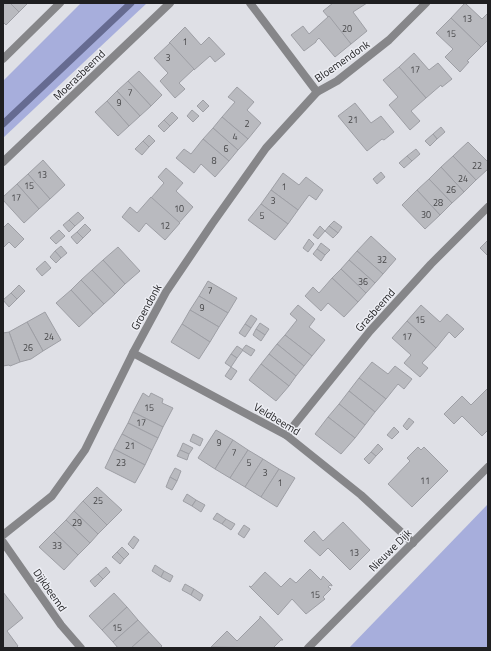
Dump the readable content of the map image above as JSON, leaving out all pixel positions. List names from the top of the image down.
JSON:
{
  "streets": {
    "street": [
      "Bloemendonk",
      "Moerasbeemd",
      "Groendonk",
      "Grasbeemd",
      "Veldbeemd",
      "Nieuwe Dijk",
      "Dijkbeemd"
    ]
  },
  "crossings": [
    ["Bloemendonk", "Groendonk"],
    ["Groendonk", "Veldbeemd"],
    ["Grasbeemd", "Veldbeemd"],
    ["Veldbeemd", "Nieuwe Dijk"]
  ],
  "house_numbers": [
    "13",
    "20",
    "15",
    "1",
    "3",
    "17",
    "7",
    "9",
    "21",
    "2",
    "4",
    "6",
    "8",
    "22",
    "13",
    "24",
    "15",
    "1",
    "26",
    "17",
    "3",
    "28",
    "10",
    "30",
    "5",
    "12",
    "32",
    "36",
    "7",
    "9",
    "15",
    "24",
    "17",
    "26",
    "15",
    "17",
    "9",
    "21",
    "7",
    "23",
    "5",
    "3",
    "11",
    "1",
    "25",
    "29",
    "33",
    "13",
    "15",
    "15"
  ]
}
